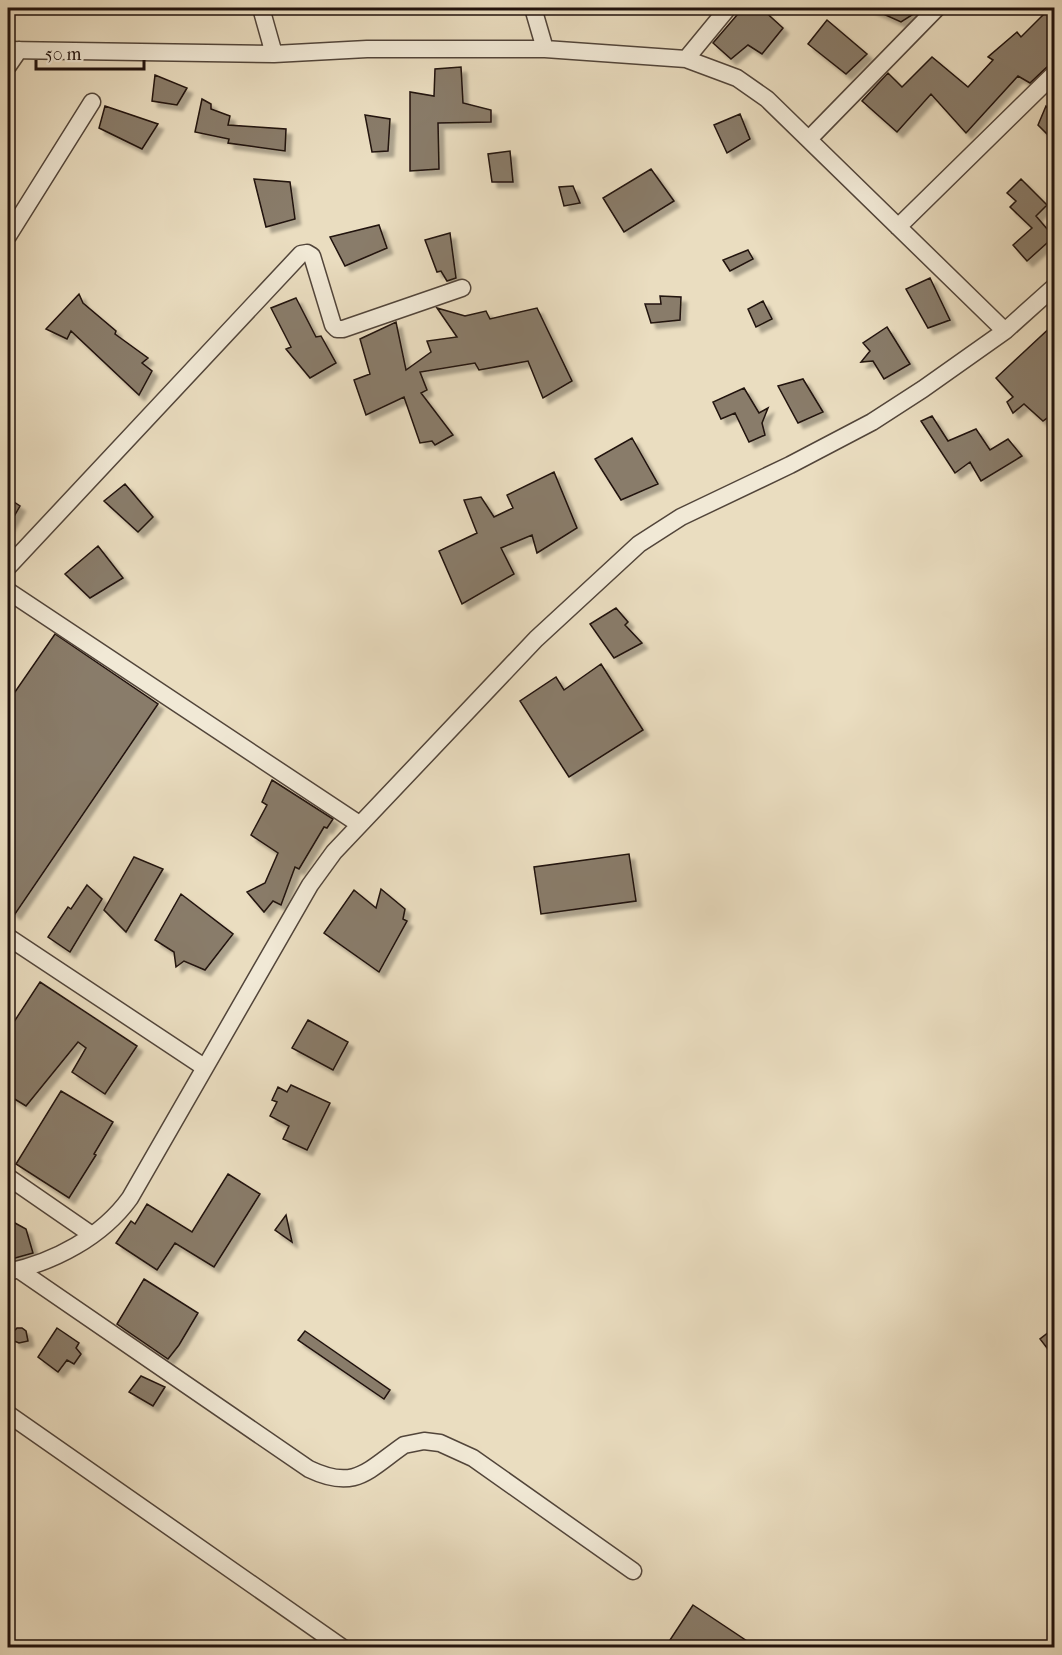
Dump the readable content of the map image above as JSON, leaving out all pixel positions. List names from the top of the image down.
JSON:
{
  "scale_bar": "50 m"
}
